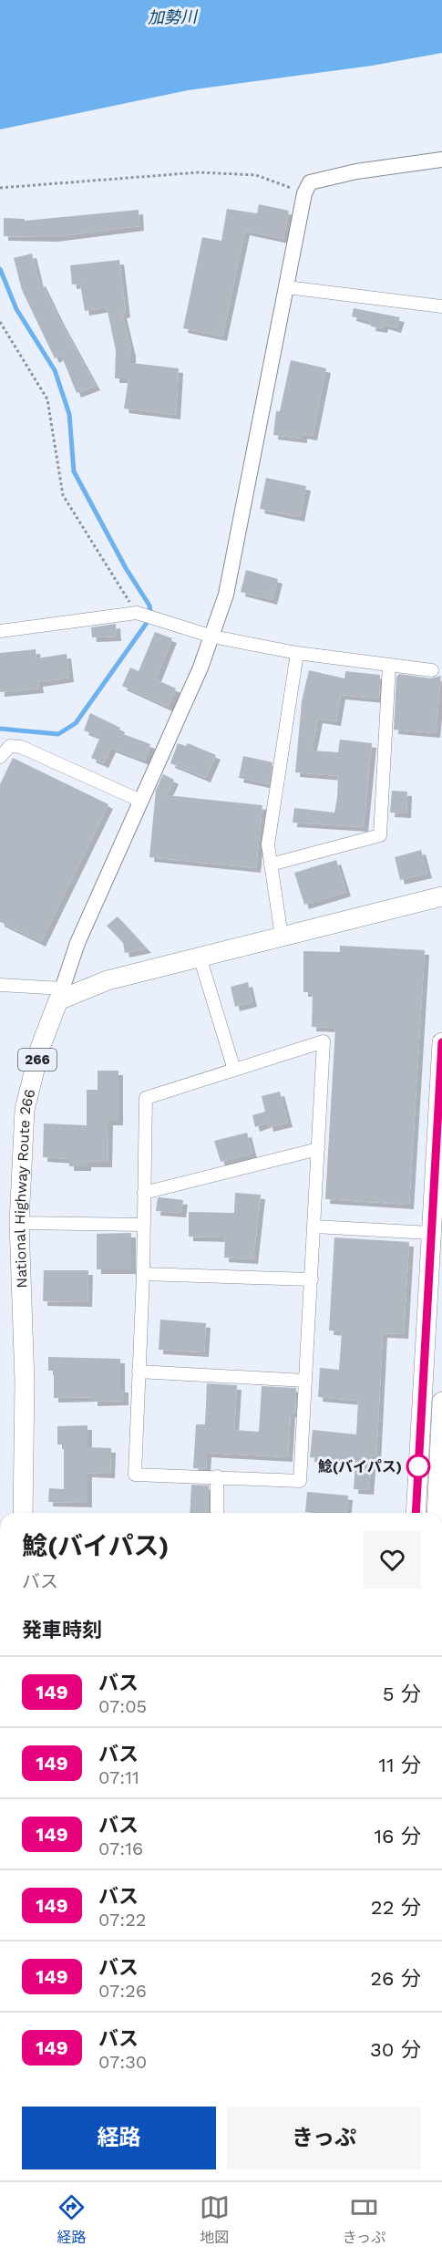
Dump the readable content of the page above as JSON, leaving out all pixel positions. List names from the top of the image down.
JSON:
{
  "streets": {
    "highway": ["266", "National Highway Route 266"]
  },
  "water": ["加勢川"],
  "places": ["鯰(バイパス)"],
  "lines": ["bus line 149"],
  "page": {
    "heading": [
      ["鯰(バイパス)", "バス"],
      "発車時刻"
    ],
    "list": [
      {
        "mark": "149",
        "name": "バス",
        "note": "07:05",
        "value": "5 分"
      },
      {
        "mark": "149",
        "name": "バス",
        "note": "07:11",
        "value": "11 分"
      },
      {
        "mark": "149",
        "name": "バス",
        "note": "07:16",
        "value": "16 分"
      },
      {
        "mark": "149",
        "name": "バス",
        "note": "07:22",
        "value": "22 分"
      },
      {
        "mark": "149",
        "name": "バス",
        "note": "07:26",
        "value": "26 分"
      },
      {
        "mark": "149",
        "name": "バス",
        "note": "07:30",
        "value": "30 分"
      }
    ],
    "buttons": ["経路", "きっぷ"],
    "tabs": ["経路", "地図", "きっぷ"]
  }
}
